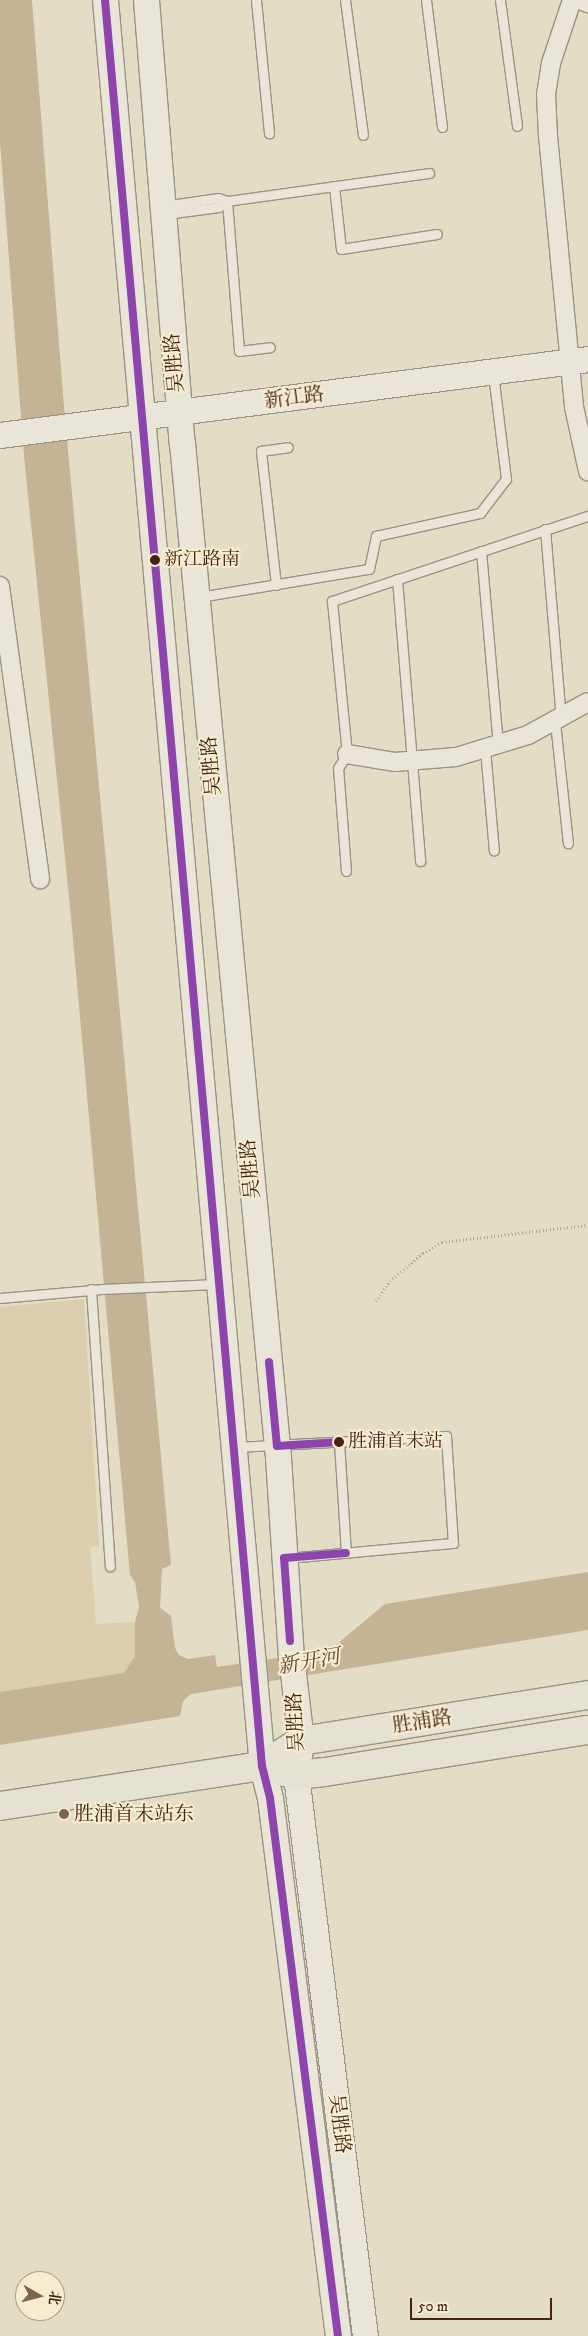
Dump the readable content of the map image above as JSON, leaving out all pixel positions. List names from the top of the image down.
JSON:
{
  "streets": {
    "main road": ["吴胜路", "新江路", "胜浦路"]
  },
  "crossings": [
    ["吴胜路", "新江路"],
    ["吴胜路", "胜浦路"]
  ],
  "water": ["新开河"],
  "places": ["新江路南", "胜浦首末站", "胜浦首末站东"],
  "scale_bar": "50 m",
  "north": "right"
}
